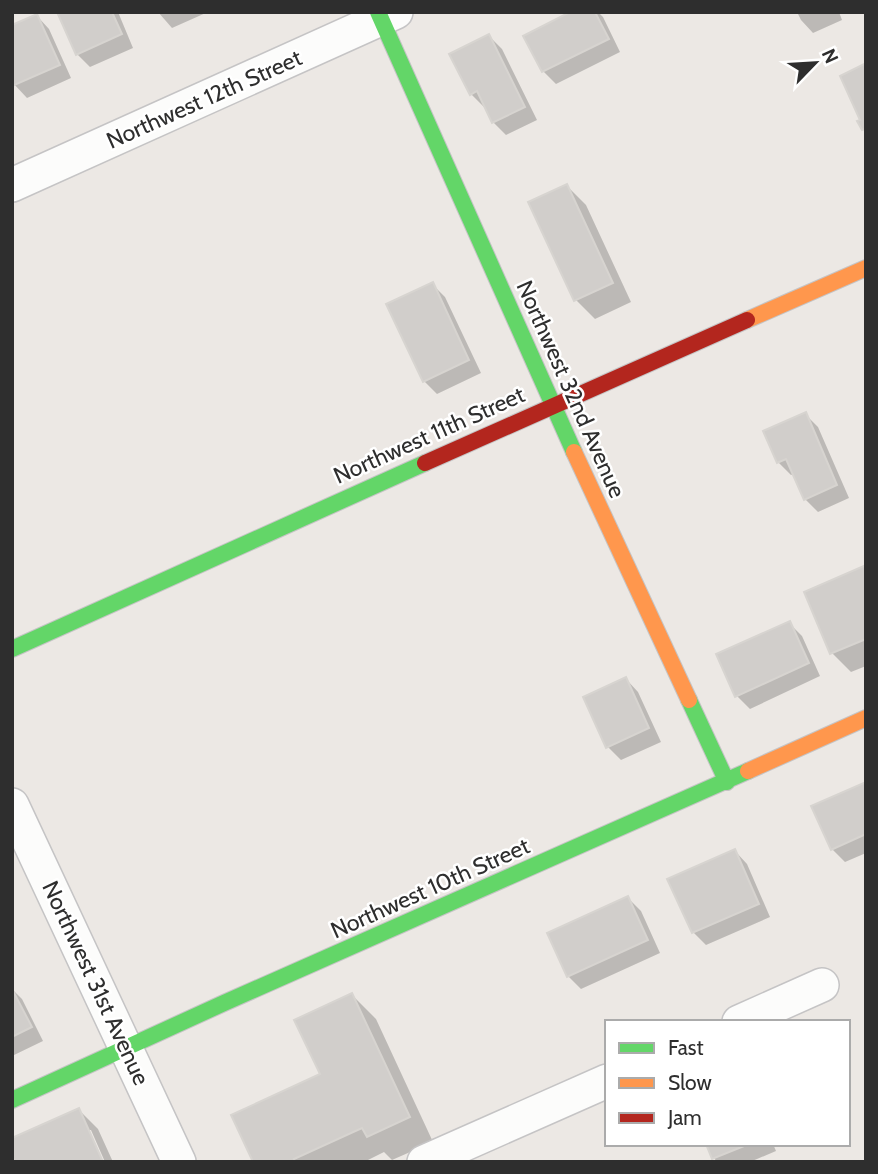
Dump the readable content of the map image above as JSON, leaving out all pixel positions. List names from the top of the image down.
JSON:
{
  "streets": {
    "street": [
      "Northwest 12th Street",
      "Northwest 32nd Avenue",
      "Northwest 11th Street",
      "Northwest 10th Street",
      "Northwest 31st Avenue"
    ]
  },
  "crossings": [
    ["Northwest 12th Street", "Northwest 32nd Avenue"],
    ["Northwest 32nd Avenue", "Northwest 11th Street"],
    ["Northwest 32nd Avenue", "Northwest 10th Street"],
    ["Northwest 10th Street", "Northwest 31st Avenue"]
  ],
  "legend": ["Fast", "Slow", "Jam"],
  "north": "top right"
}
